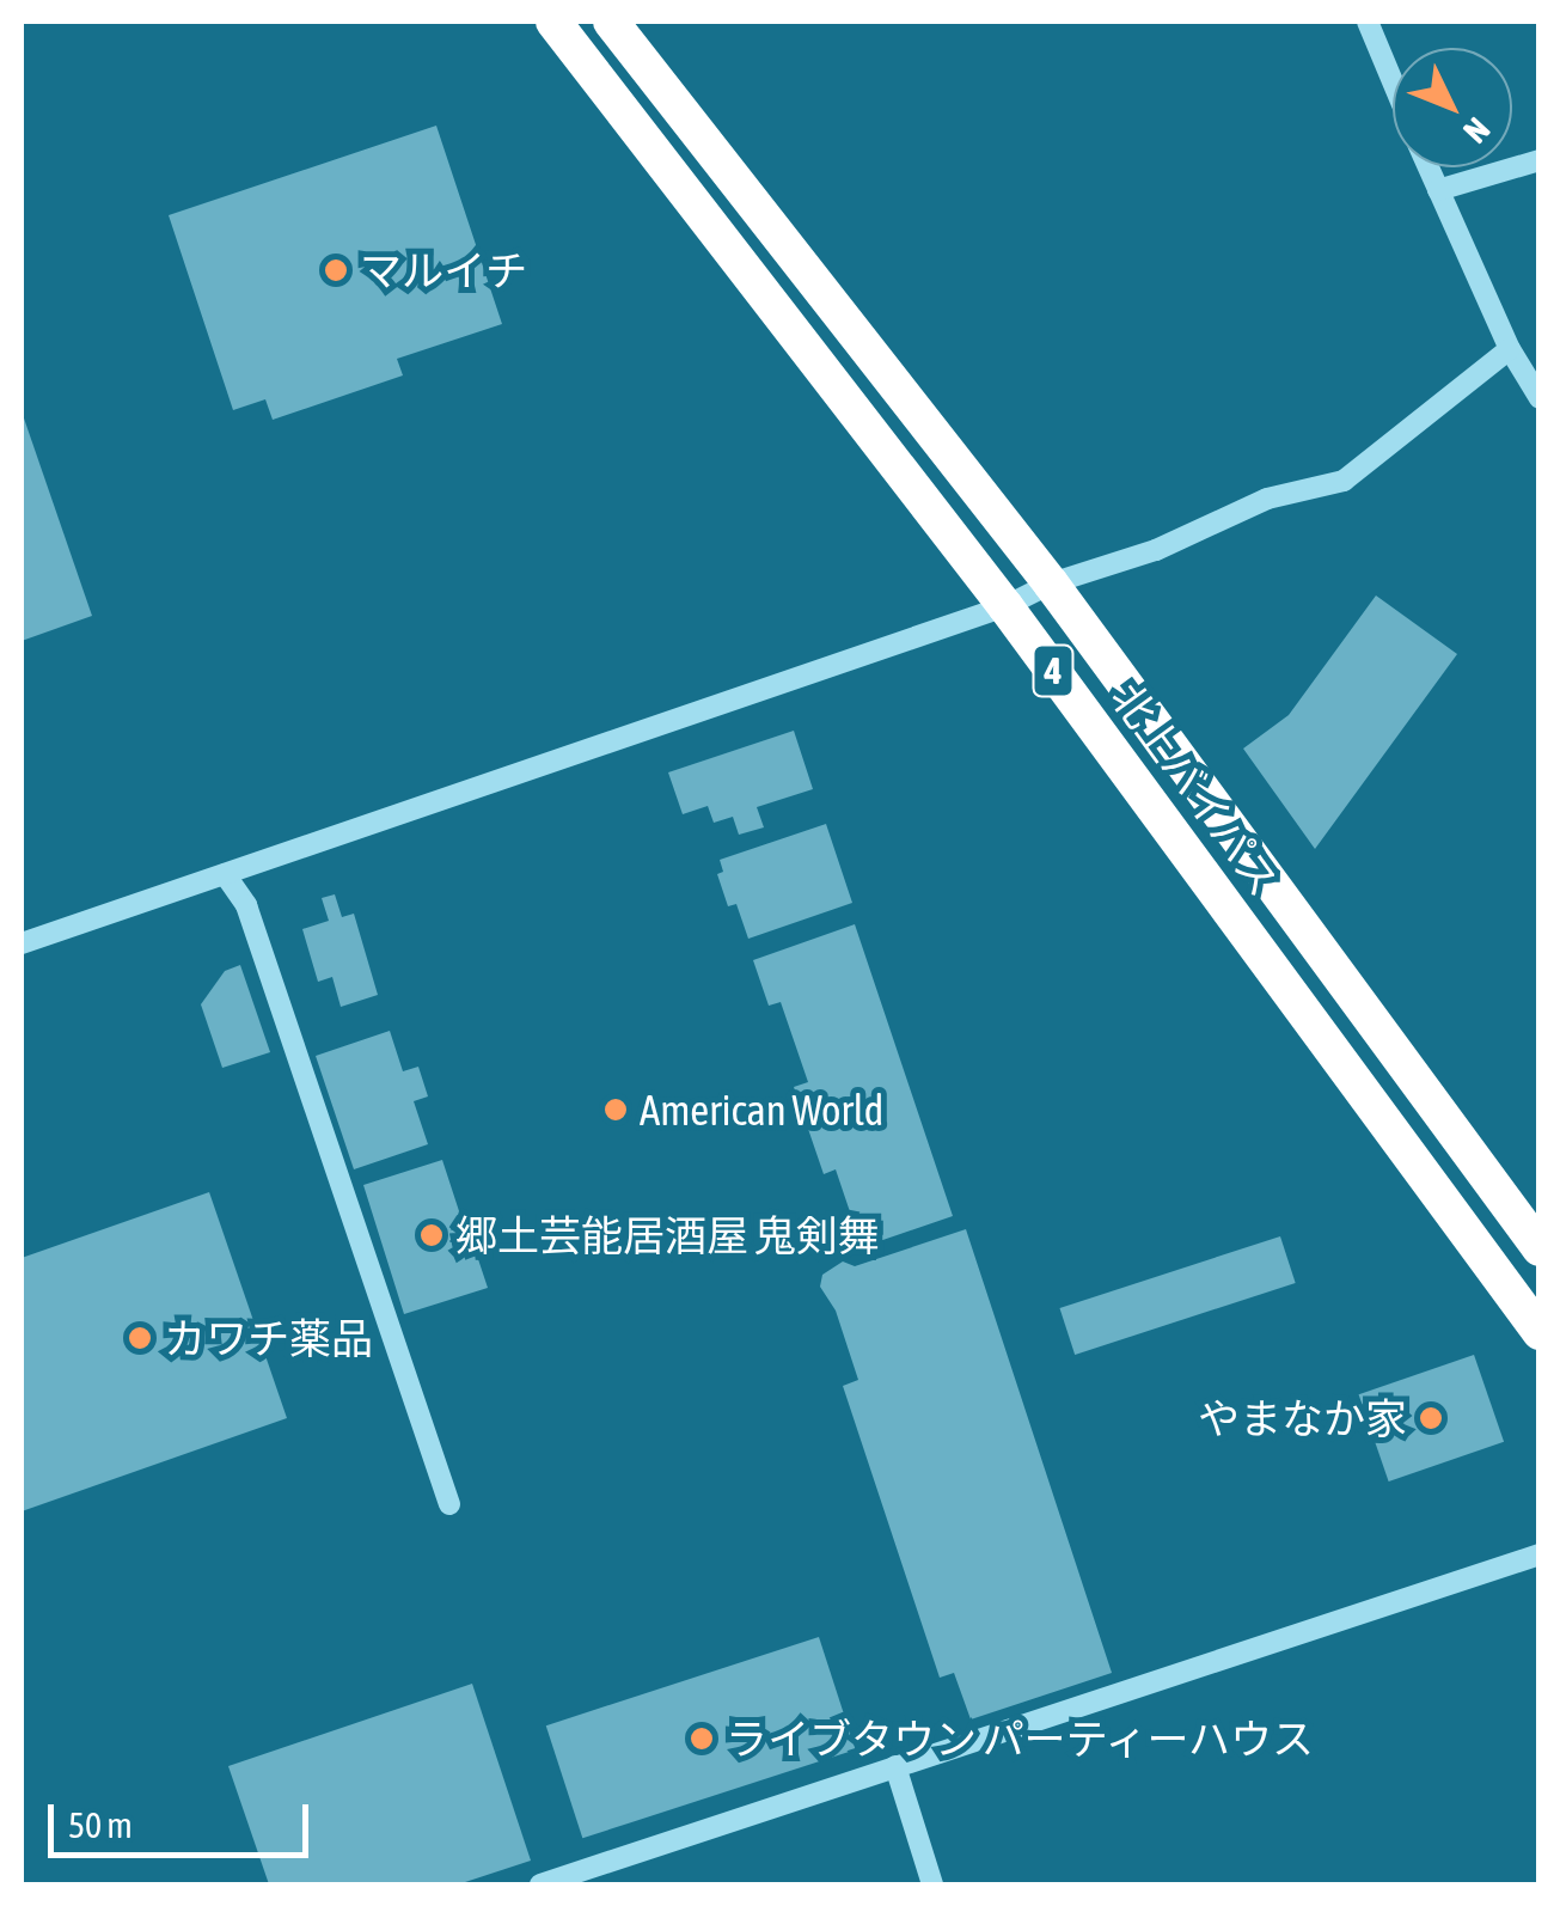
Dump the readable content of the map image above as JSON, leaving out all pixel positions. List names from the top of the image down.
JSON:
{
  "streets": {
    "highway": ["4", "北上バイパス"]
  },
  "places": [
    "マルイチ",
    "American World",
    "郷土芸能居酒屋 鬼剣舞",
    "カワチ薬品",
    "やまなか家",
    "ライブタウン パーティーハウス"
  ],
  "scale_bar": "50 m",
  "north": "bottom right"
}
